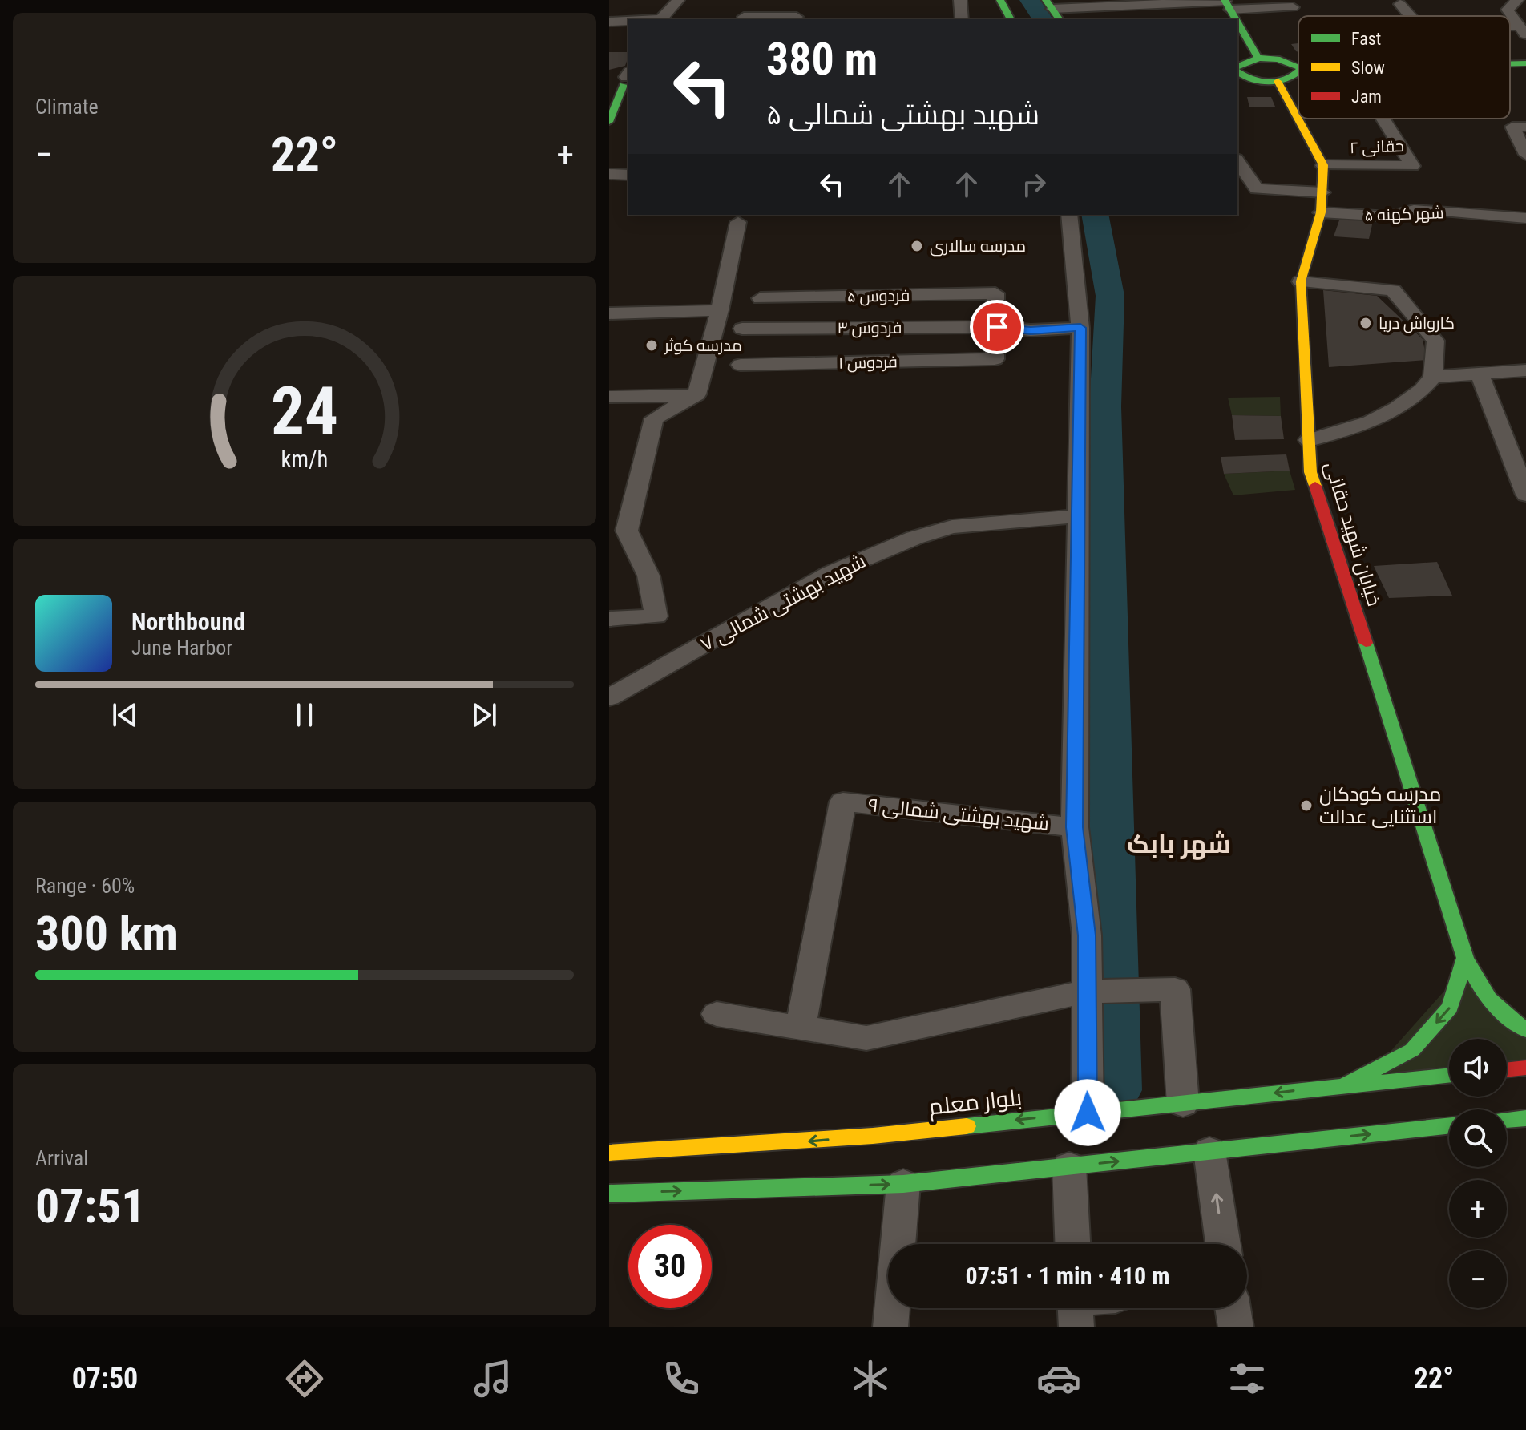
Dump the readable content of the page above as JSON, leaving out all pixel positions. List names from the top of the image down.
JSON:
{
  "streets": {
    "main road": ["خیابان شهید حقانی", "بلوار معلم"],
    "street": [
      "حقانی ۲",
      "شهر کهنه ۵",
      "فردوس ۵",
      "فردوس ۳",
      "فردوس ۱",
      "شهید بهشتی شمالی ۷",
      "شهید بهشتی شمالی ۹"
    ]
  },
  "crossings": [
    ["حقانی ۲", "خیابان شهید حقانی"],
    ["شهر کهنه ۵", "خیابان شهید حقانی"],
    ["فردوس ۵", "فردوس ۳"],
    ["فردوس ۵", "فردوس ۱"],
    ["فردوس ۳", "فردوس ۱"]
  ],
  "districts": ["شهر بابک"],
  "places": [
    "مدرسه سالاری",
    "کارواش دریا",
    "مدرسه کوثر",
    "مدرسه کودکان استثنایی عدالت"
  ],
  "legend": ["Fast", "Slow", "Jam"],
  "page": {
    "tile": [
      "Climate",
      ["Range · 60%", "300 km"],
      ["Arrival", "07:51"]
    ],
    "turn": ["380 m", "شهید بهشتی شمالی ۵"],
    "heat": ["−", "22°", "+"],
    "song": ["Northbound", "June Harbor"],
    "map_buttons": ["+", "−"],
    "limit": "30",
    "trip": "07:51 · 1 min · 410 m",
    "tabs": ["07:50", "22°"],
    "gauge": ["24", "km/h"]
  }
}
